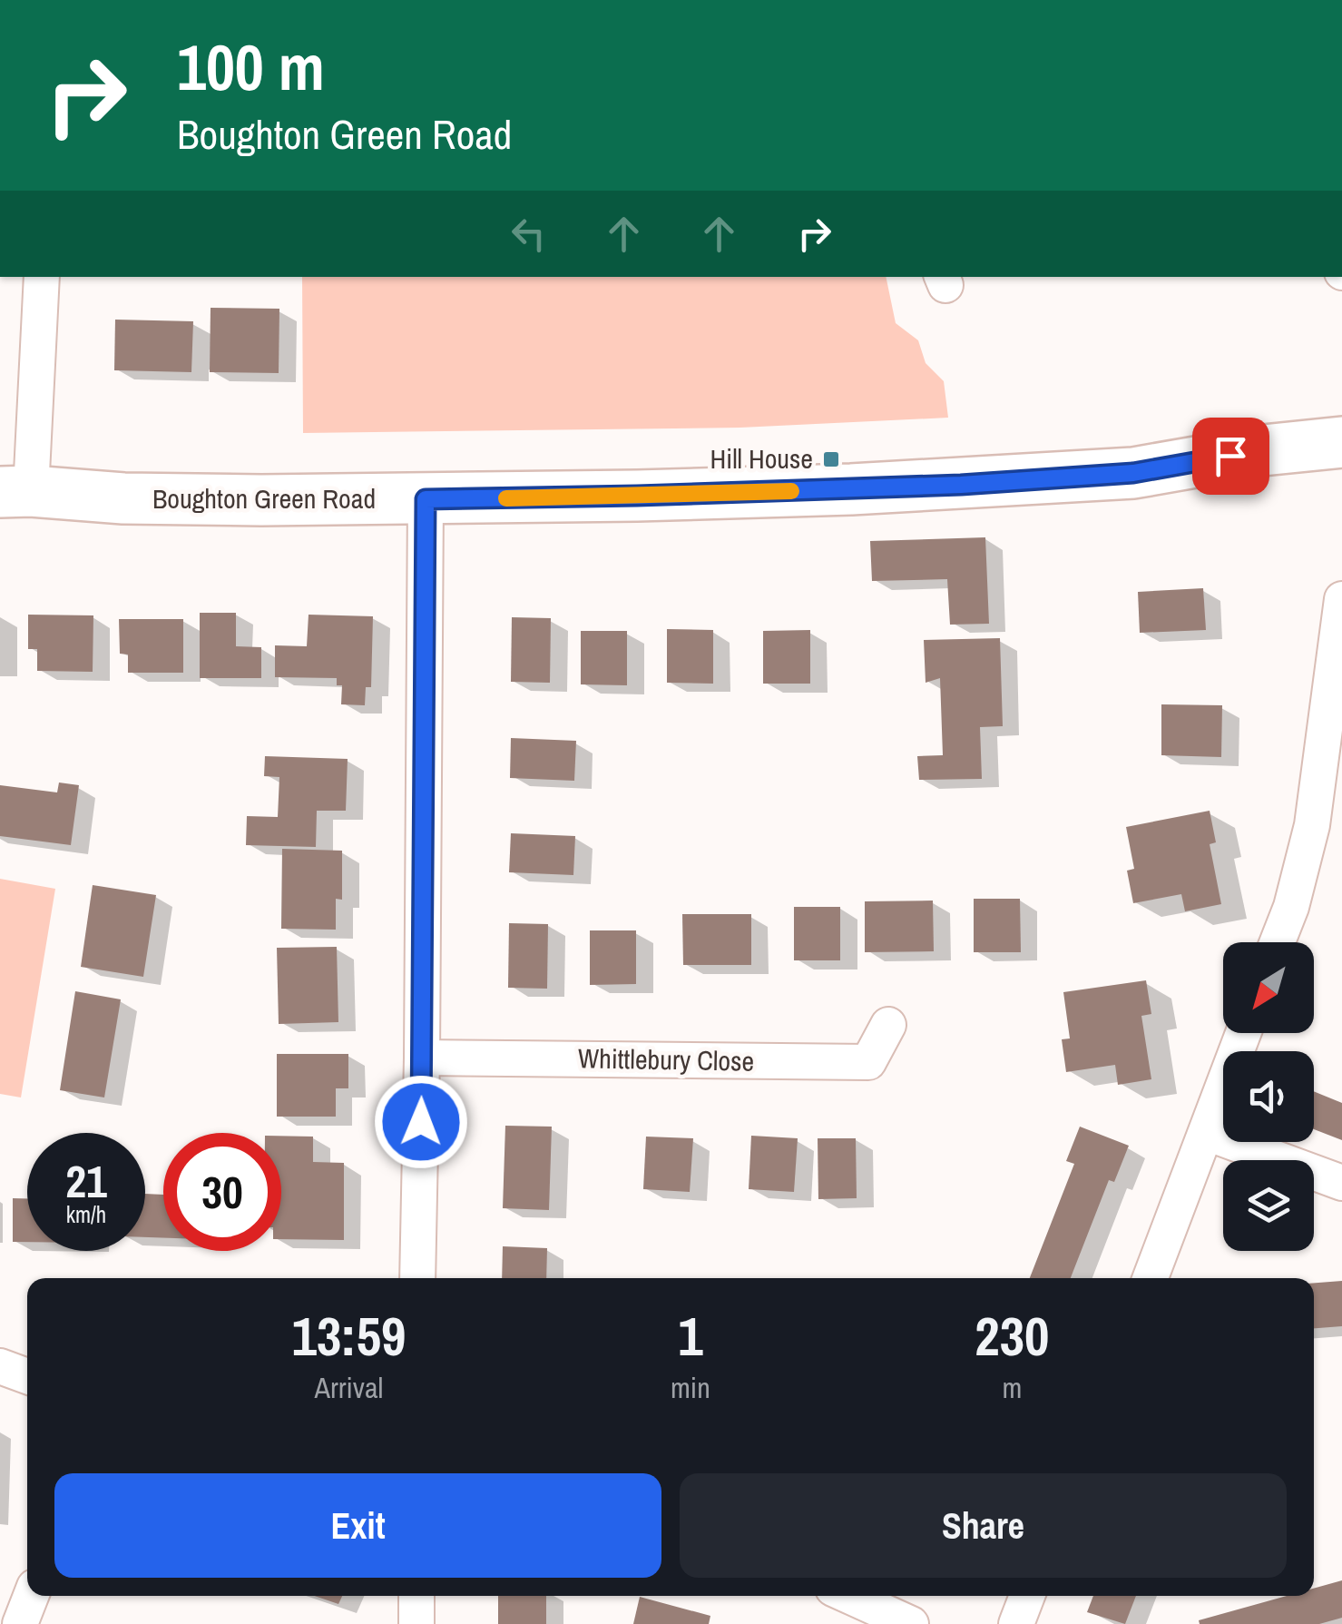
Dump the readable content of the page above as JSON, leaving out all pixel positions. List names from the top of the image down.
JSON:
{
  "streets": {
    "street": ["Boughton Green Road", "Whittlebury Close"]
  },
  "places": {
    "transit": ["Hill House"]
  },
  "north": "bottom left",
  "page": {
    "turn": ["100 m", "Boughton Green Road"],
    "speed": "21 km/h",
    "limit": "30",
    "eta": [
      "13:59",
      "Arrival",
      "1",
      "min",
      "230",
      "m"
    ],
    "buttons": ["Exit", "Share"]
  }
}
